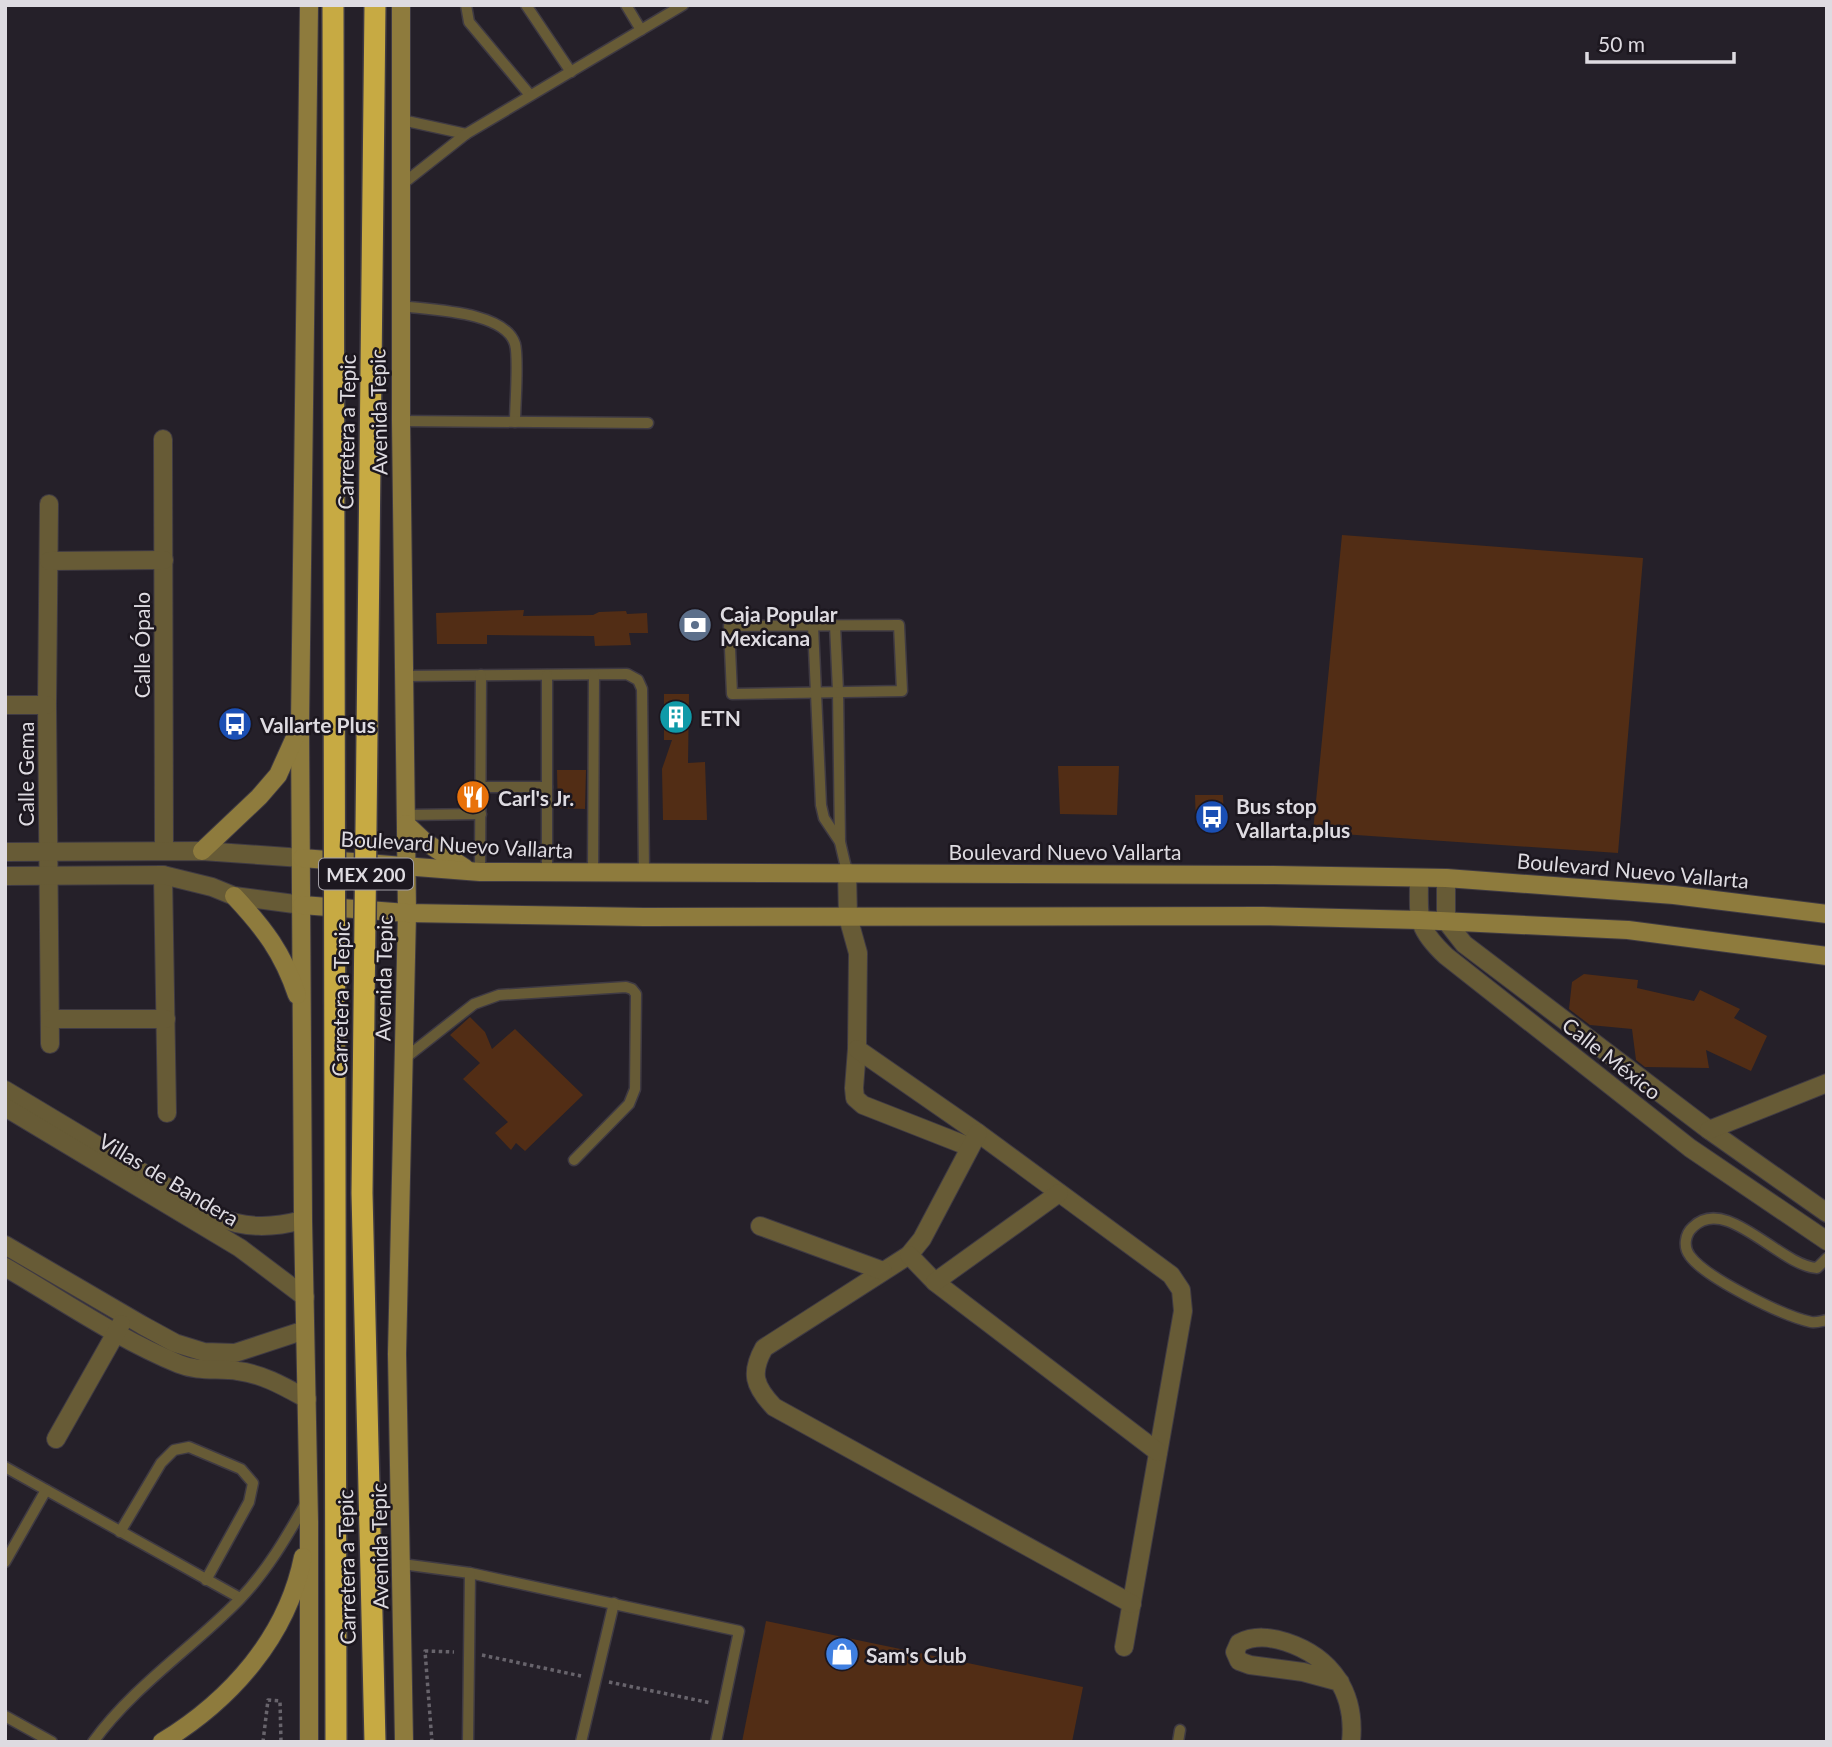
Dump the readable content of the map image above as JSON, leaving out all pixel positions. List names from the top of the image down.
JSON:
{
  "streets": {
    "highway": ["Carretera a Tepic", "MEX 200"],
    "main road": ["Avenida Tepic", "Boulevard Nuevo Vallarta"],
    "street": [
      "Calle Ópalo",
      "Calle Gema",
      "Calle México",
      "Villas de Bandera"
    ]
  },
  "crossings": [
    ["Avenida Tepic", "Boulevard Nuevo Vallarta"]
  ],
  "places": {
    "bank": ["Caja Popular Mexicana"],
    "building": ["ETN"],
    "bus stop": ["Vallarte Plus", "Bus stop Vallarta.plus"],
    "restaurant": ["Carl's Jr."],
    "shop": ["Sam's Club"]
  },
  "scale_bar": "50 m"
}
